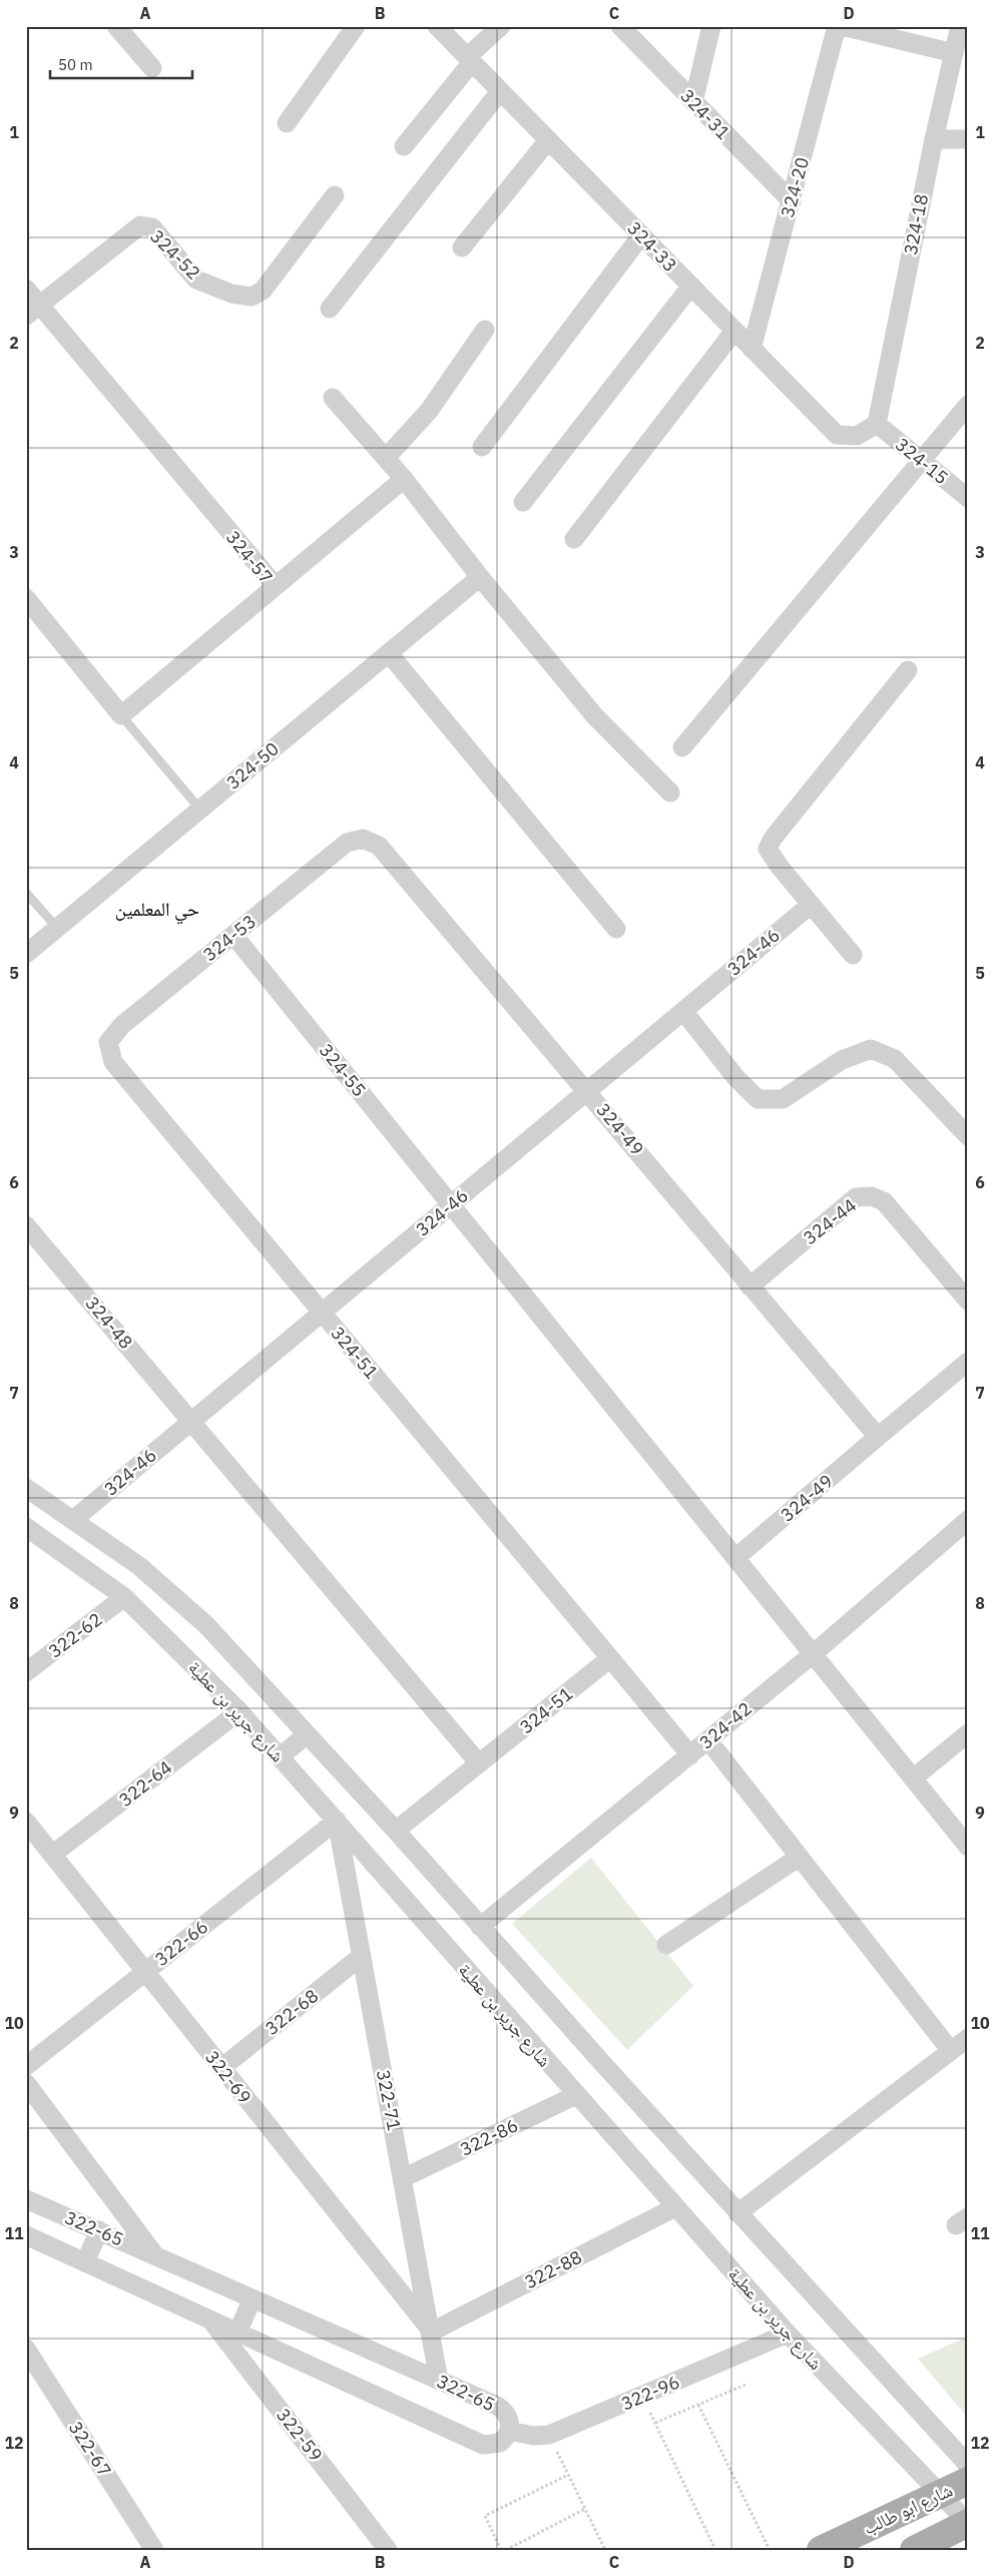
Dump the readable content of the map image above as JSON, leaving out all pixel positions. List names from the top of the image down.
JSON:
{
  "streets": {
    "main road": ["شارع ابو طالب"],
    "street": [
      "324-31",
      "324-20",
      "324-18",
      "324-33",
      "324-52",
      "324-15",
      "324-57",
      "324-50",
      "324-53",
      "324-46",
      "324-55",
      "324-49",
      "324-44",
      "324-48",
      "324-51",
      "322-62",
      "شارع جرير بن عطية",
      "324-42",
      "322-64",
      "322-66",
      "322-68",
      "322-69",
      "322-71",
      "322-86",
      "322-65",
      "322-88",
      "322-96",
      "322-59",
      "322-67"
    ]
  },
  "crossings": [
    ["324-31", "324-20"],
    ["324-20", "324-33"],
    ["324-18", "324-33"],
    ["324-18", "324-15"],
    ["324-33", "324-15"],
    ["324-52", "324-57"],
    ["324-53", "324-46"],
    ["324-53", "324-55"],
    ["324-53", "324-49"],
    ["324-53", "324-51"],
    ["324-46", "324-55"],
    ["324-46", "324-49"],
    ["324-46", "324-48"],
    ["324-46", "324-51"],
    ["324-46", "شارع جرير بن عطية"],
    ["324-49", "324-44"],
    ["324-51", "شارع جرير بن عطية"],
    ["322-62", "شارع جرير بن عطية"],
    ["شارع جرير بن عطية", "324-42"],
    ["شارع جرير بن عطية", "322-64"],
    ["شارع جرير بن عطية", "322-66"],
    ["شارع جرير بن عطية", "322-71"],
    ["شارع جرير بن عطية", "322-86"],
    ["شارع جرير بن عطية", "322-88"],
    ["شارع جرير بن عطية", "322-96"],
    ["شارع جرير بن عطية", "شارع ابو طالب"],
    ["322-64", "322-69"],
    ["322-66", "322-69"],
    ["322-66", "322-71"],
    ["322-68", "322-69"],
    ["322-68", "322-71"],
    ["322-69", "322-71"],
    ["322-69", "322-88"],
    ["322-71", "322-86"],
    ["322-71", "322-65"],
    ["322-71", "322-88"],
    ["322-65", "322-96"],
    ["322-65", "322-59"]
  ],
  "districts": ["حي المعلمين"],
  "scale_bar": "50 m",
  "grid": {
    "columns": [
      "A",
      "B",
      "C",
      "D"
    ],
    "rows": [
      "1",
      "2",
      "3",
      "4",
      "5",
      "6",
      "7",
      "8",
      "9",
      "10",
      "11",
      "12"
    ]
  }
}
